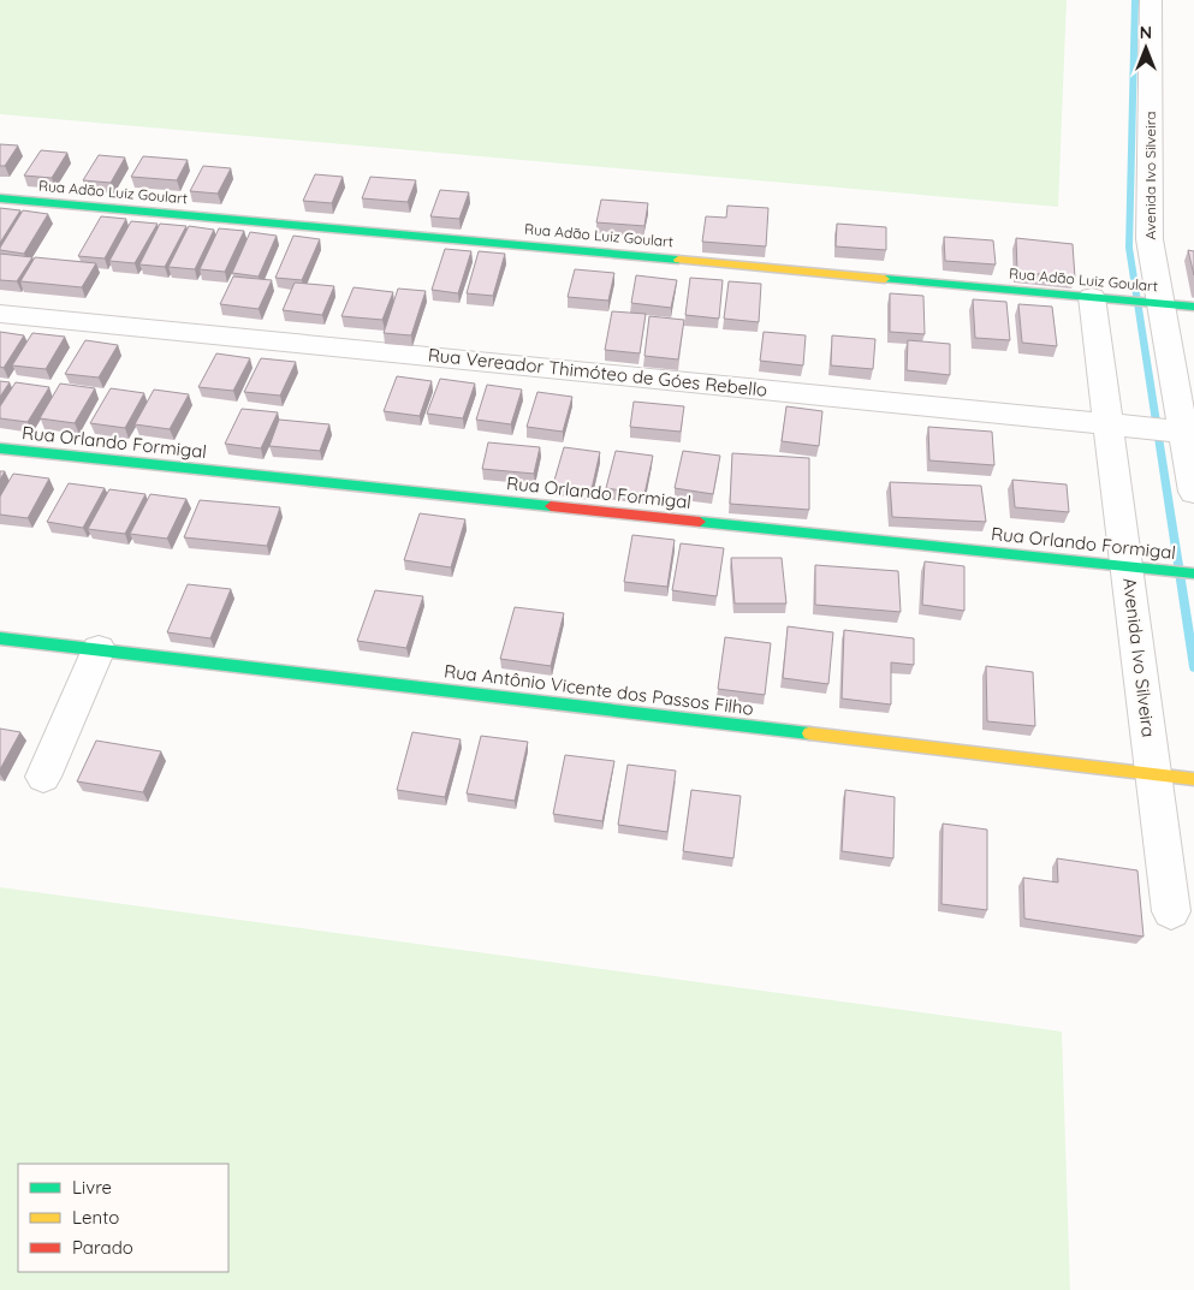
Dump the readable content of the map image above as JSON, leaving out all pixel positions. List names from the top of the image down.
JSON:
{
  "streets": {
    "street": [
      "Avenida Ivo Silveira",
      "Rua Adão Luiz Goulart",
      "Rua Vereador Thimóteo de Góes Rebello",
      "Rua Orlando Formigal",
      "Rua Antônio Vicente dos Passos Filho"
    ]
  },
  "crossings": [
    ["Avenida Ivo Silveira", "Rua Adão Luiz Goulart"],
    ["Avenida Ivo Silveira", "Rua Vereador Thimóteo de Góes Rebello"],
    ["Avenida Ivo Silveira", "Rua Orlando Formigal"],
    ["Avenida Ivo Silveira", "Rua Antônio Vicente dos Passos Filho"]
  ],
  "legend": ["Livre", "Lento", "Parado"],
  "north": "top"
}
